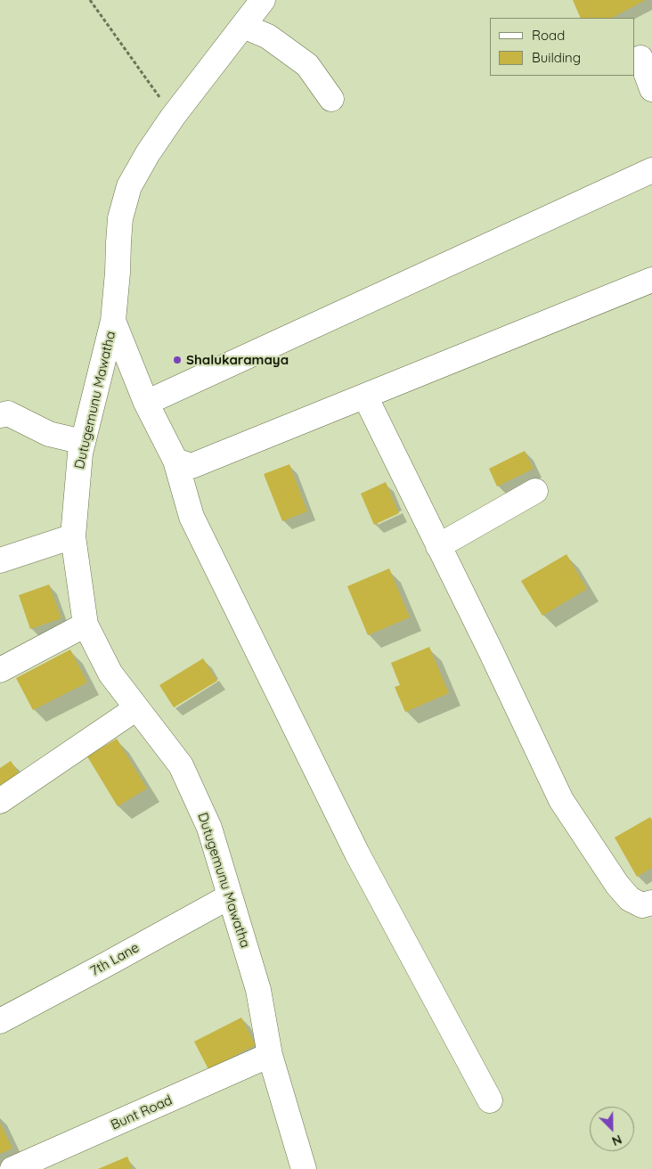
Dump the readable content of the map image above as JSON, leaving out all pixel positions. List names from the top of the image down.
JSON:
{
  "streets": {
    "street": ["Dutugemunu Mawatha", "7th Lane", "Bunt Road"]
  },
  "crossings": [
    ["Dutugemunu Mawatha", "7th Lane"],
    ["Dutugemunu Mawatha", "Bunt Road"]
  ],
  "places": ["Shalukaramaya"],
  "legend": ["Road", "Building"],
  "north": "bottom right"
}
